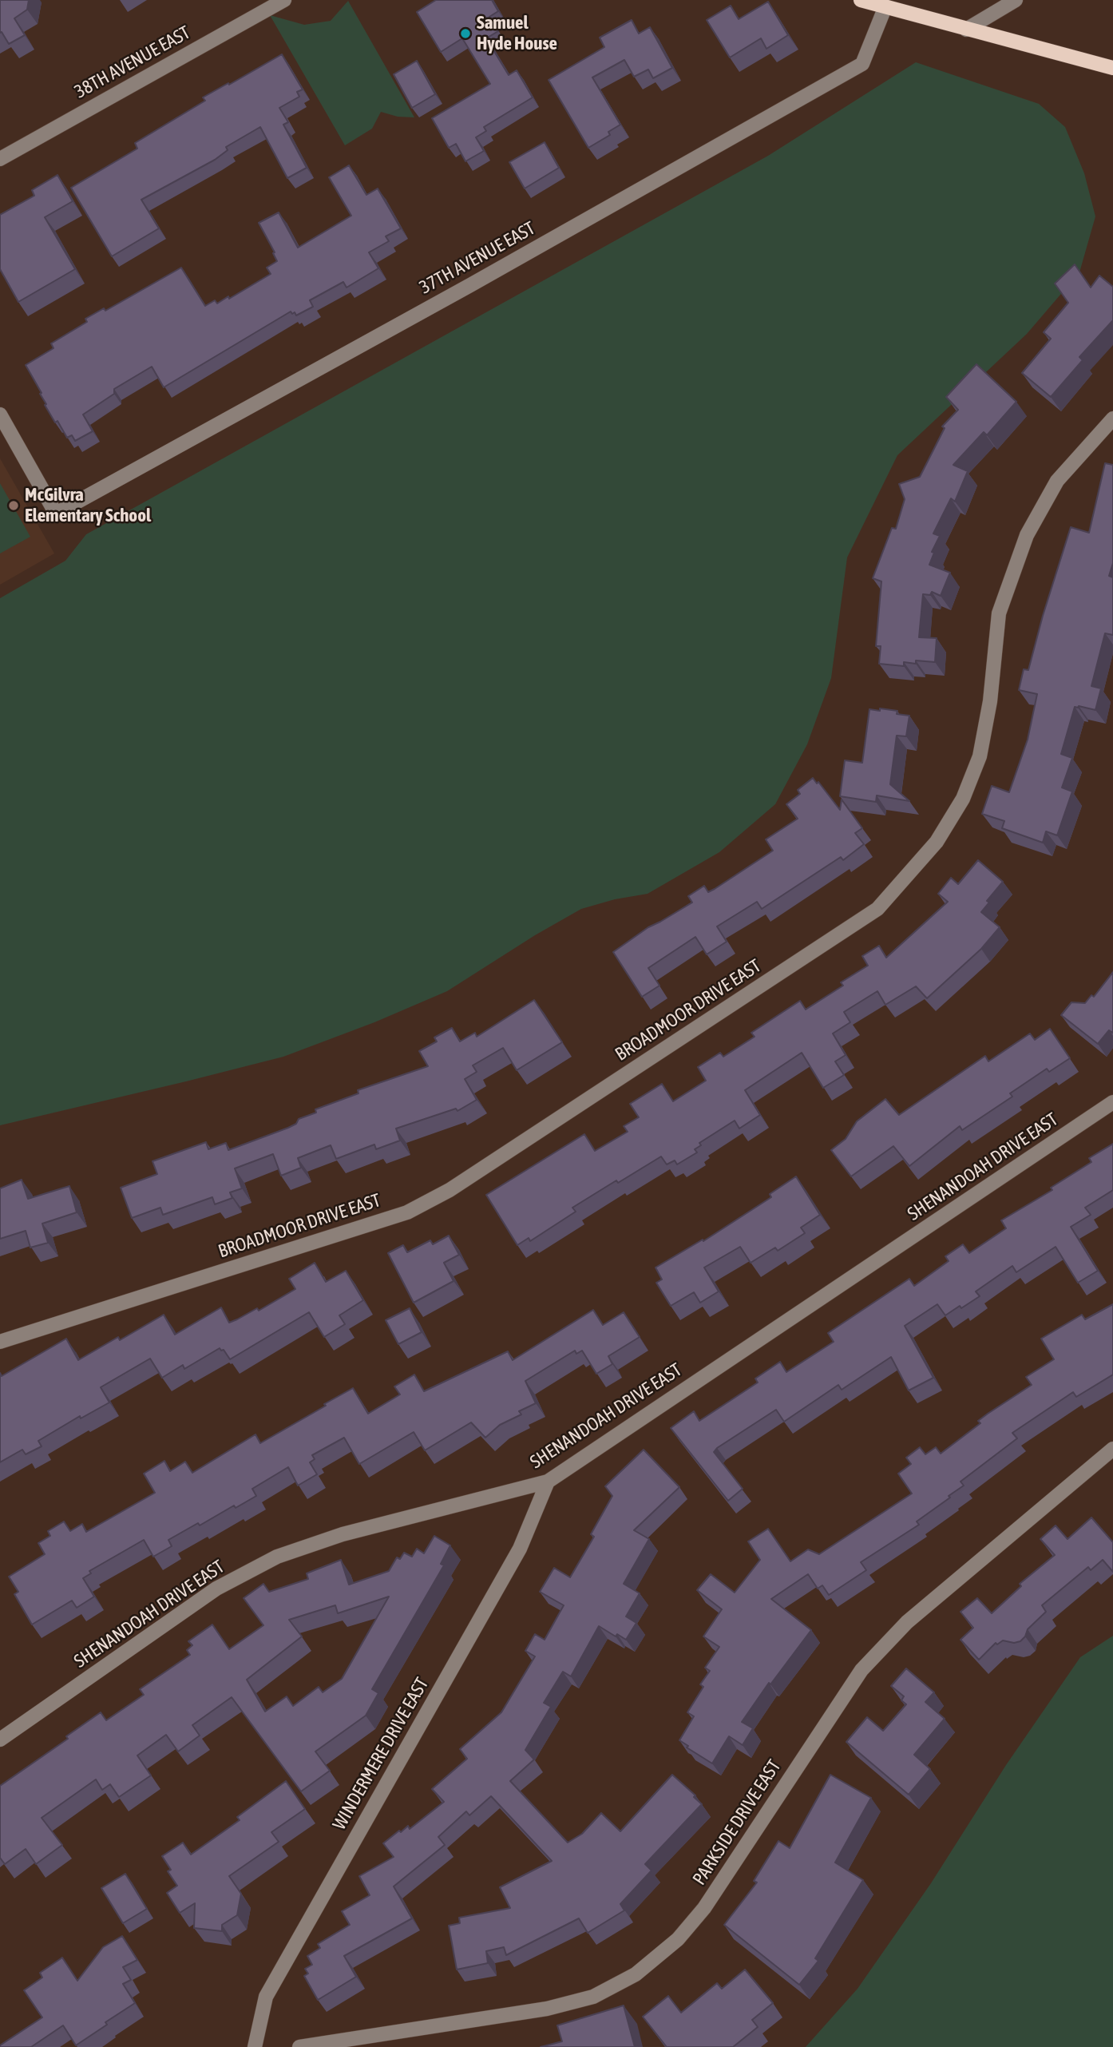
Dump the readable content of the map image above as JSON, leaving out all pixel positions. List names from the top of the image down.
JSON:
{
  "streets": {
    "street": [
      "38TH AVENUE EAST",
      "37TH AVENUE EAST",
      "BROADMOOR DRIVE EAST",
      "SHENANDOAH DRIVE EAST",
      "WINDERMERE DRIVE EAST",
      "PARKSIDE DRIVE EAST"
    ]
  },
  "crossings": [
    ["SHENANDOAH DRIVE EAST", "WINDERMERE DRIVE EAST"]
  ],
  "places": ["Samuel Hyde House", "McGilvra Elementary School"]
}
